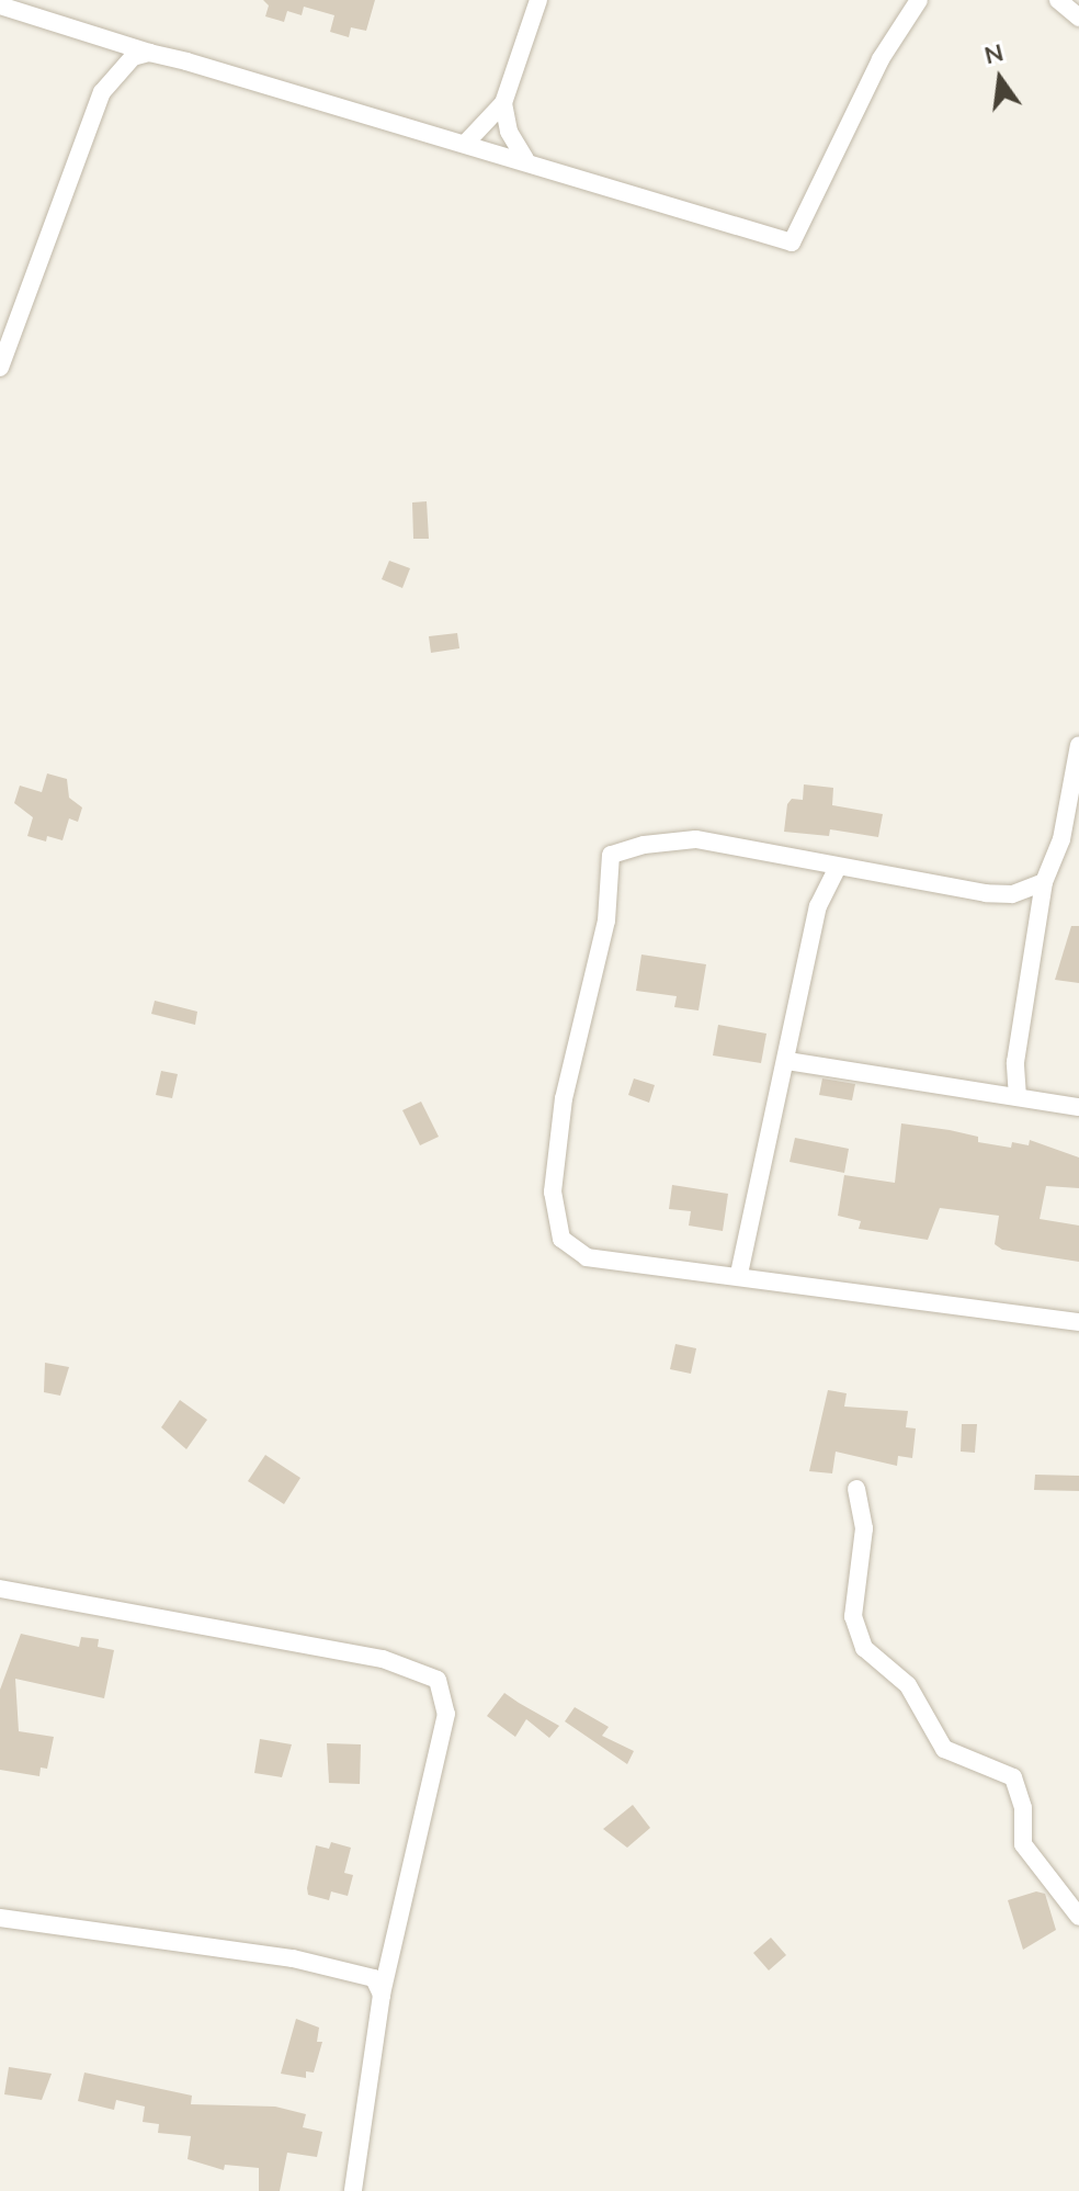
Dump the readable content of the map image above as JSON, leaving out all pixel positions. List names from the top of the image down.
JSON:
{
  "north": "top"
}
